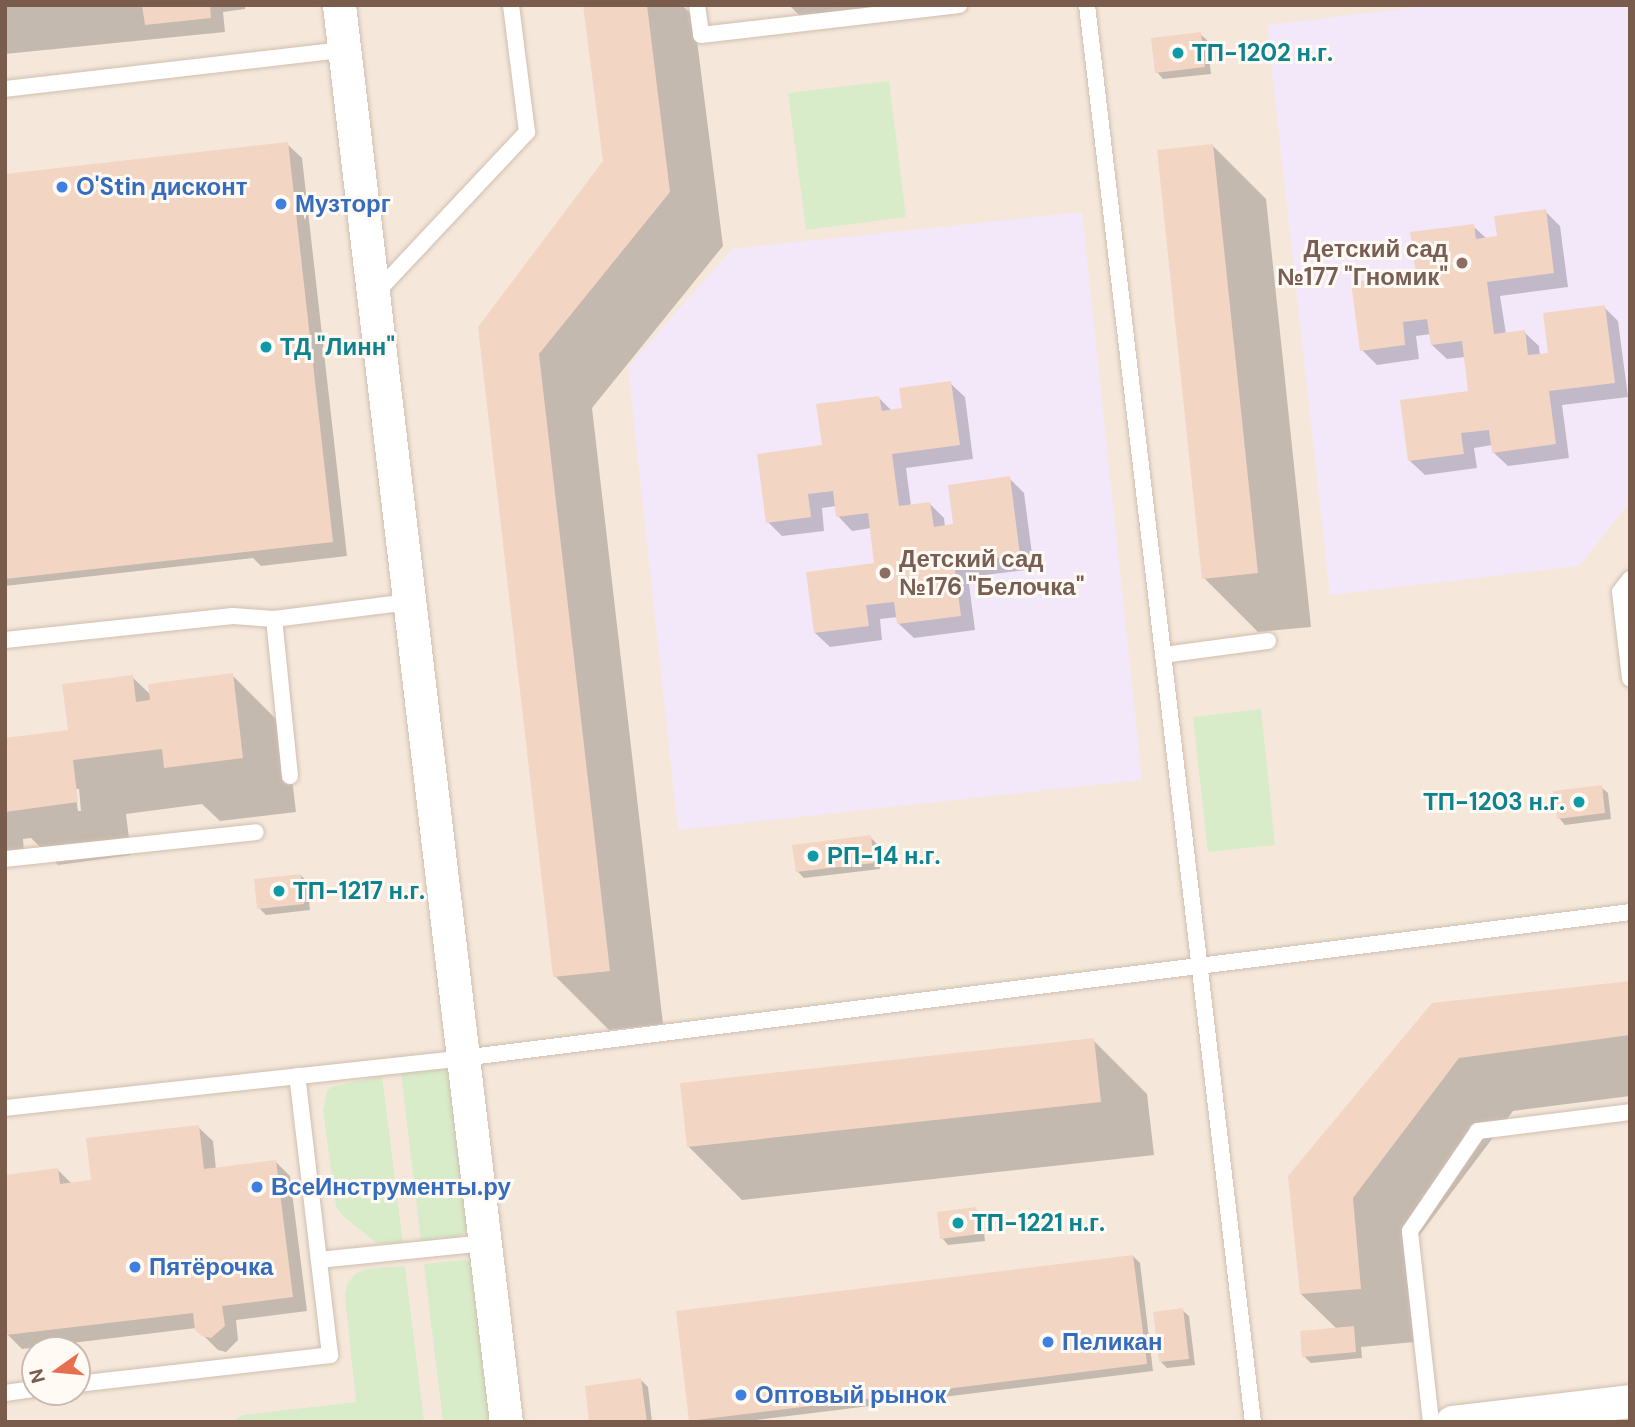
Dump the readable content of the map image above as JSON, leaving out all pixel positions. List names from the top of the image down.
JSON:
{
  "places": [
    "ТП-1202 н.г.",
    "O'Stin дисконт",
    "Музторг",
    "Детский сад №177 \"Гномик\"",
    "ТД \"Линн\"",
    "Детский сад №176 \"Белочка\"",
    "ТП-1203 н.г.",
    "РП-14 н.г.",
    "ТП-1217 н.г.",
    "ВсеИнструменты.ру",
    "ТП-1221 н.г.",
    "Пятёрочка",
    "Пеликан",
    "Оптовый рынок"
  ],
  "north": "left"
}
